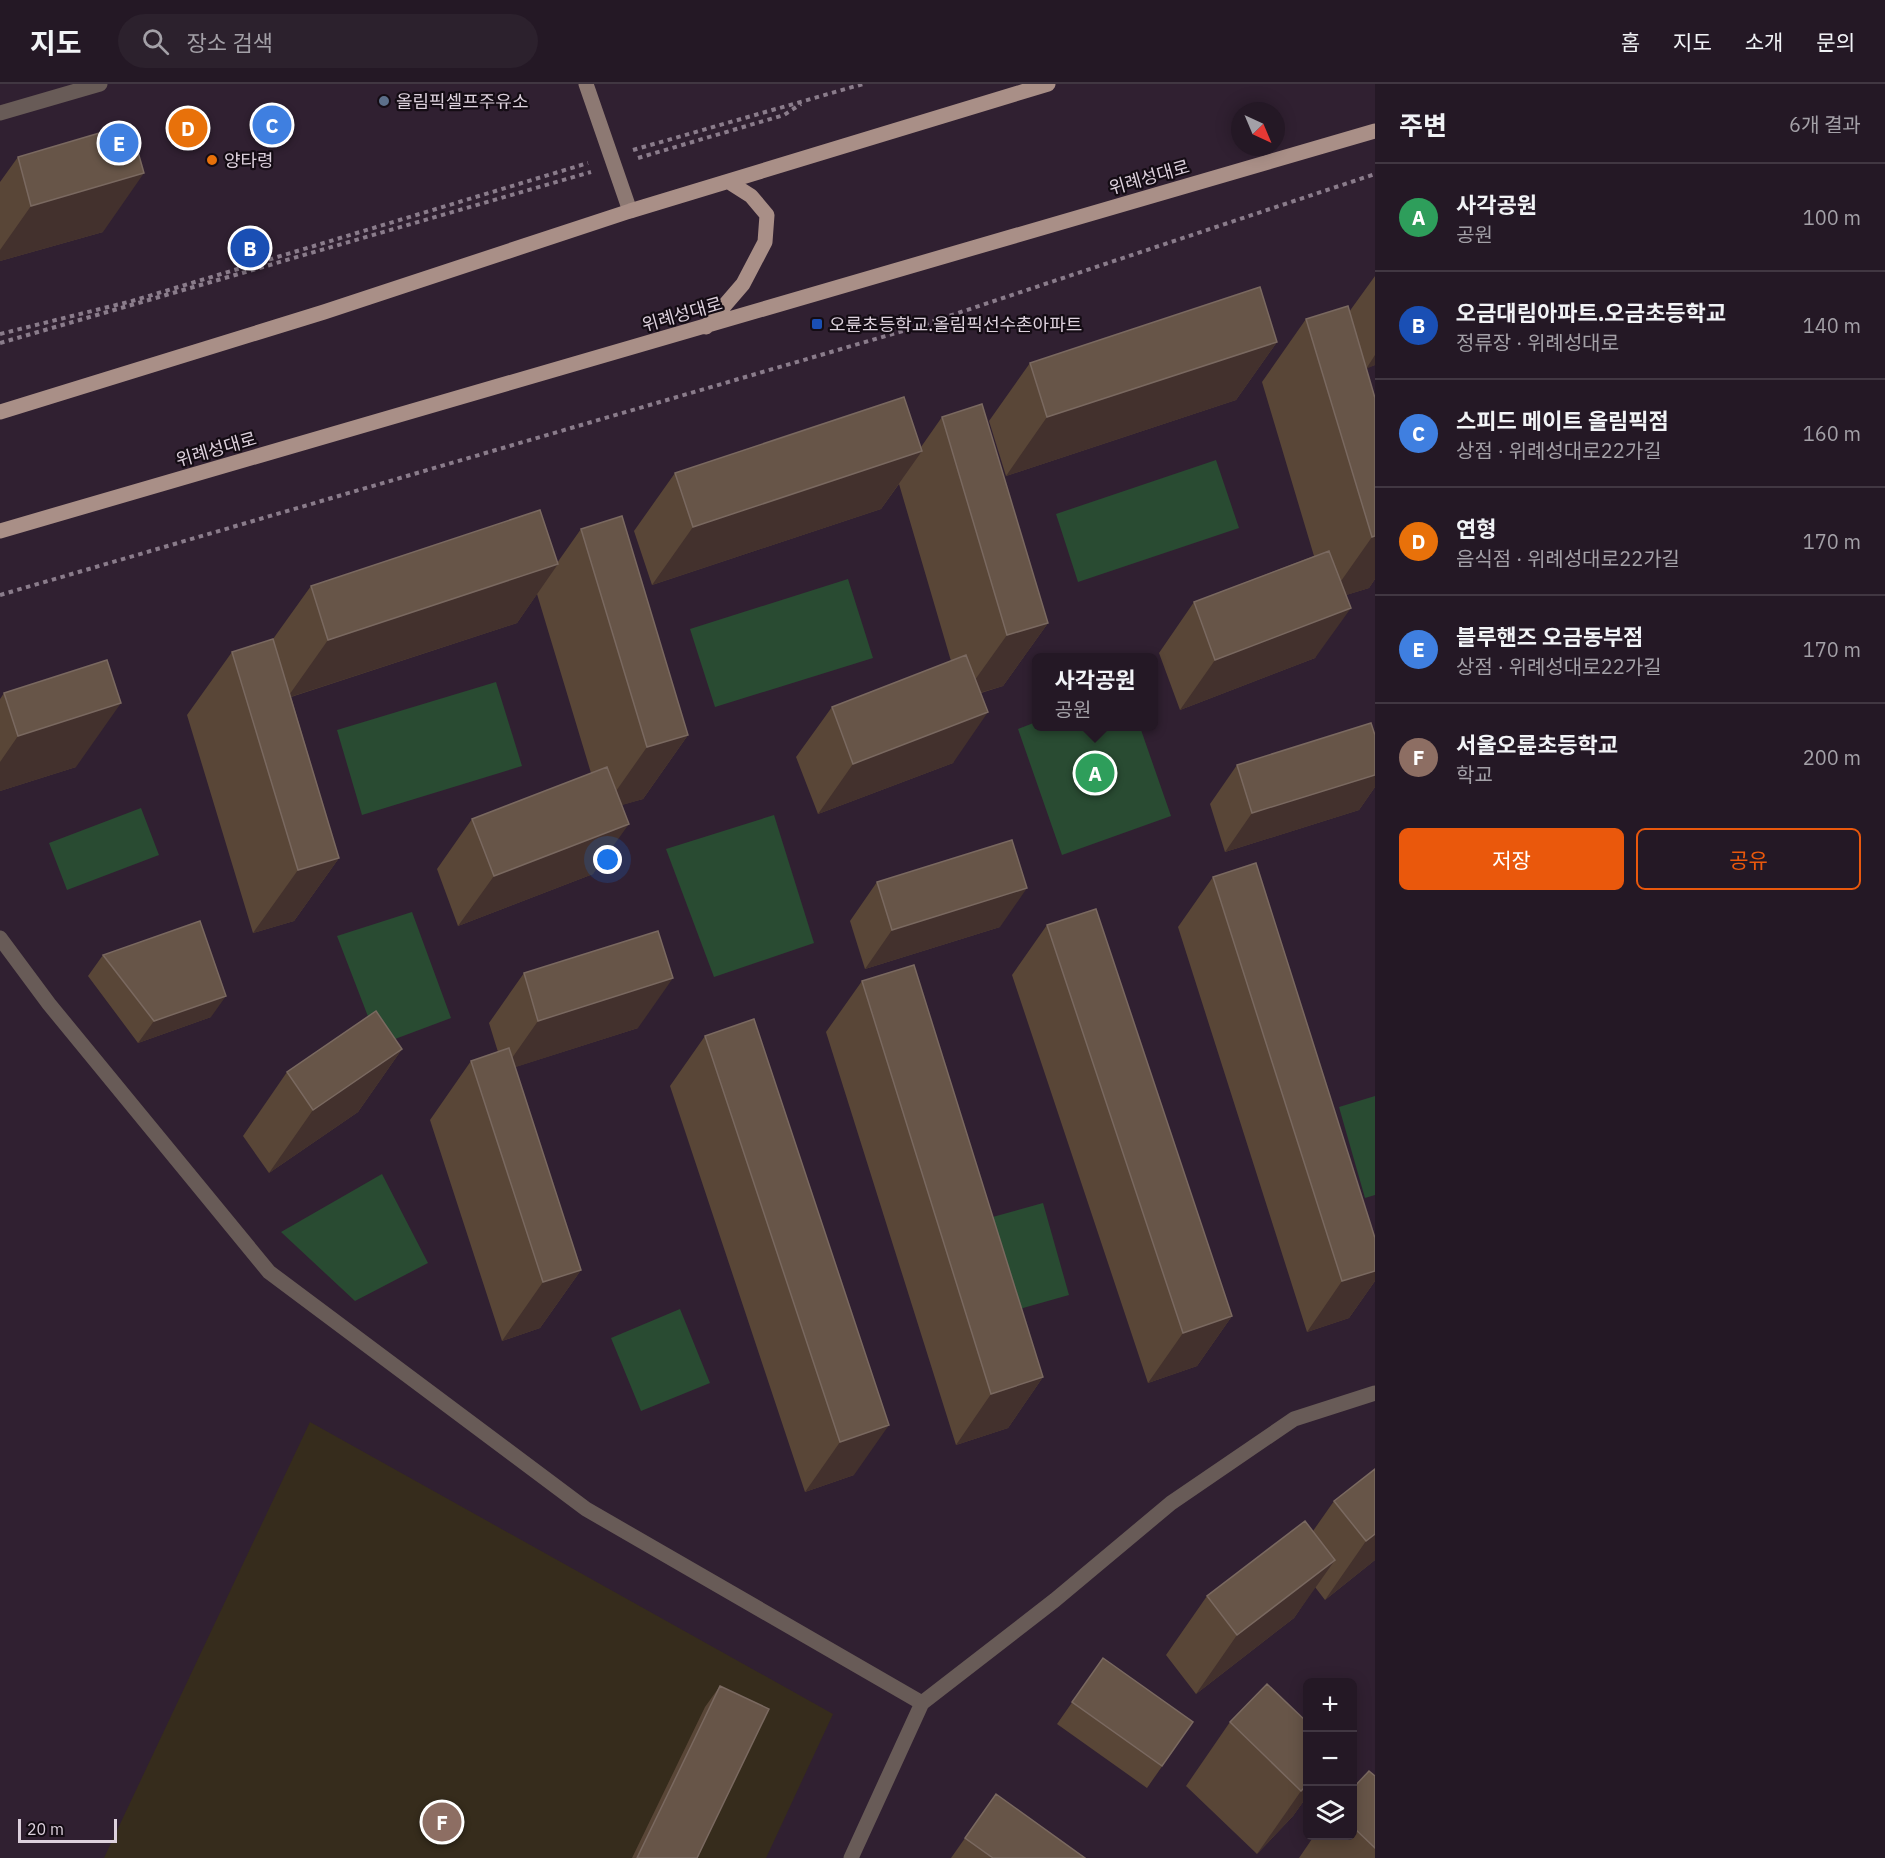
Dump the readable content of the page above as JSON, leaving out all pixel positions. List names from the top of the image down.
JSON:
{
  "streets": {
    "main road": ["위례성대로"]
  },
  "places": {
    "other": ["올림픽셀프주유소", "양타령"],
    "transit": ["오륜초등학교.올림픽선수촌아파트"]
  },
  "scale_bar": "20 m",
  "north": "bottom right",
  "page": {
    "header": "지도",
    "search": "장소 검색",
    "nav": [
      "홈",
      "지도",
      "소개",
      "문의"
    ],
    "heading": ["주변", "6개 결과"],
    "pins": [
      "C",
      "D",
      "E",
      "B",
      "A",
      "F"
    ],
    "list": [
      {
        "mark": "A",
        "name": "사각공원",
        "note": "공원",
        "value": "100 m"
      },
      {
        "mark": "B",
        "name": "오금대림아파트.오금초등학교",
        "note": "정류장 · 위례성대로",
        "value": "140 m"
      },
      {
        "mark": "C",
        "name": "스피드 메이트 올림픽점",
        "note": "상점 · 위례성대로22가길",
        "value": "160 m"
      },
      {
        "mark": "D",
        "name": "연형",
        "note": "음식점 · 위례성대로22가길",
        "value": "170 m"
      },
      {
        "mark": "E",
        "name": "블루핸즈 오금동부점",
        "note": "상점 · 위례성대로22가길",
        "value": "170 m"
      },
      {
        "mark": "F",
        "name": "서울오륜초등학교",
        "note": "학교",
        "value": "200 m"
      }
    ],
    "popup": ["사각공원", "공원"],
    "buttons": ["저장", "공유"],
    "map_buttons": ["+", "−"],
    "scale": "20 m"
  }
}
